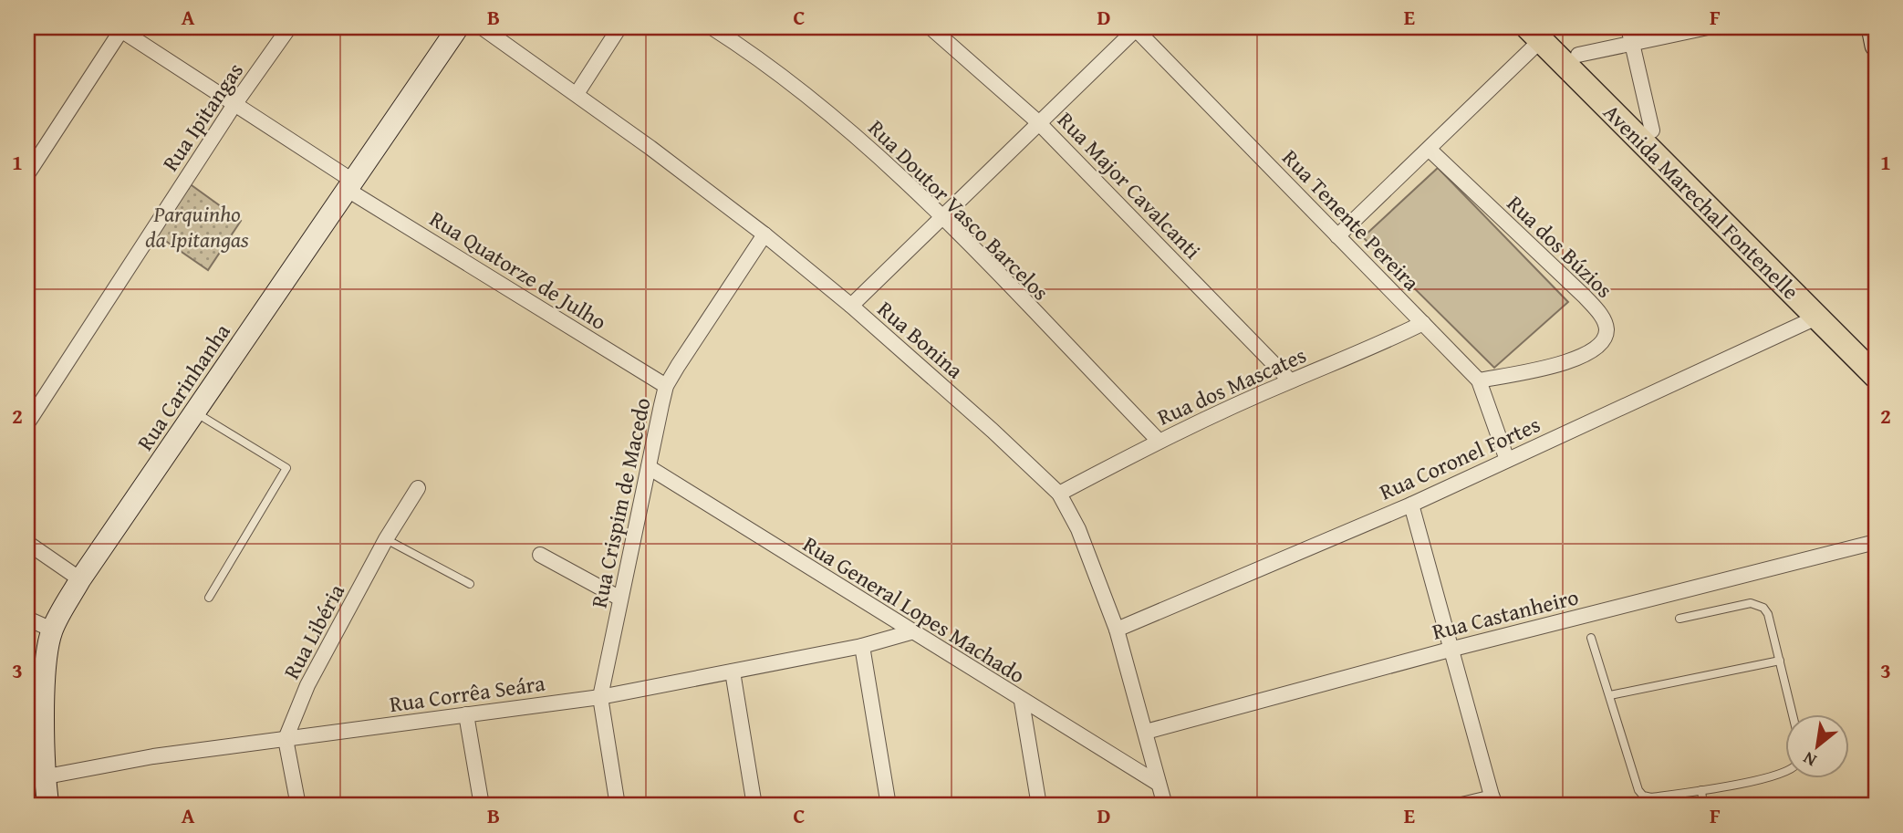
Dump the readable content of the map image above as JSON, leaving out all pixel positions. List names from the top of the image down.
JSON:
{
  "streets": {
    "main road": ["Avenida Marechal Fontenelle"],
    "street": [
      "Rua Ipitangas",
      "Rua Major Cavalcanti",
      "Rua Doutor Vasco Barcelos",
      "Rua Tenente Pereira",
      "Rua dos Búzios",
      "Rua Quatorze de Julho",
      "Rua Bonina",
      "Rua dos Mascates",
      "Rua Carinhanha",
      "Rua Coronel Fortes",
      "Rua Crispim de Macedo",
      "Rua General Lopes Machado",
      "Rua Castanheiro",
      "Rua Libéria",
      "Rua Corrêa Seára"
    ]
  },
  "crossings": [
    ["Rua Ipitangas", "Rua Quatorze de Julho"],
    ["Rua Major Cavalcanti", "Rua dos Mascates"],
    ["Avenida Marechal Fontenelle", "Rua Coronel Fortes"],
    ["Rua Doutor Vasco Barcelos", "Rua dos Mascates"],
    ["Rua Tenente Pereira", "Rua dos Búzios"],
    ["Rua Tenente Pereira", "Rua dos Mascates"],
    ["Rua Tenente Pereira", "Rua Coronel Fortes"],
    ["Rua Quatorze de Julho", "Rua Carinhanha"],
    ["Rua Quatorze de Julho", "Rua Crispim de Macedo"],
    ["Rua Bonina", "Rua dos Mascates"],
    ["Rua Bonina", "Rua Coronel Fortes"],
    ["Rua Bonina", "Rua Crispim de Macedo"],
    ["Rua Bonina", "Rua General Lopes Machado"],
    ["Rua Bonina", "Rua Castanheiro"],
    ["Rua Carinhanha", "Rua Corrêa Seára"],
    ["Rua Crispim de Macedo", "Rua General Lopes Machado"],
    ["Rua Crispim de Macedo", "Rua Corrêa Seára"],
    ["Rua General Lopes Machado", "Rua Corrêa Seára"],
    ["Rua Libéria", "Rua Corrêa Seára"]
  ],
  "parks": ["Parquinho da Ipitangas"],
  "north": "bottom left",
  "grid": {
    "columns": [
      "A",
      "B",
      "C",
      "D",
      "E",
      "F"
    ],
    "rows": ["1", "2", "3"]
  }
}
